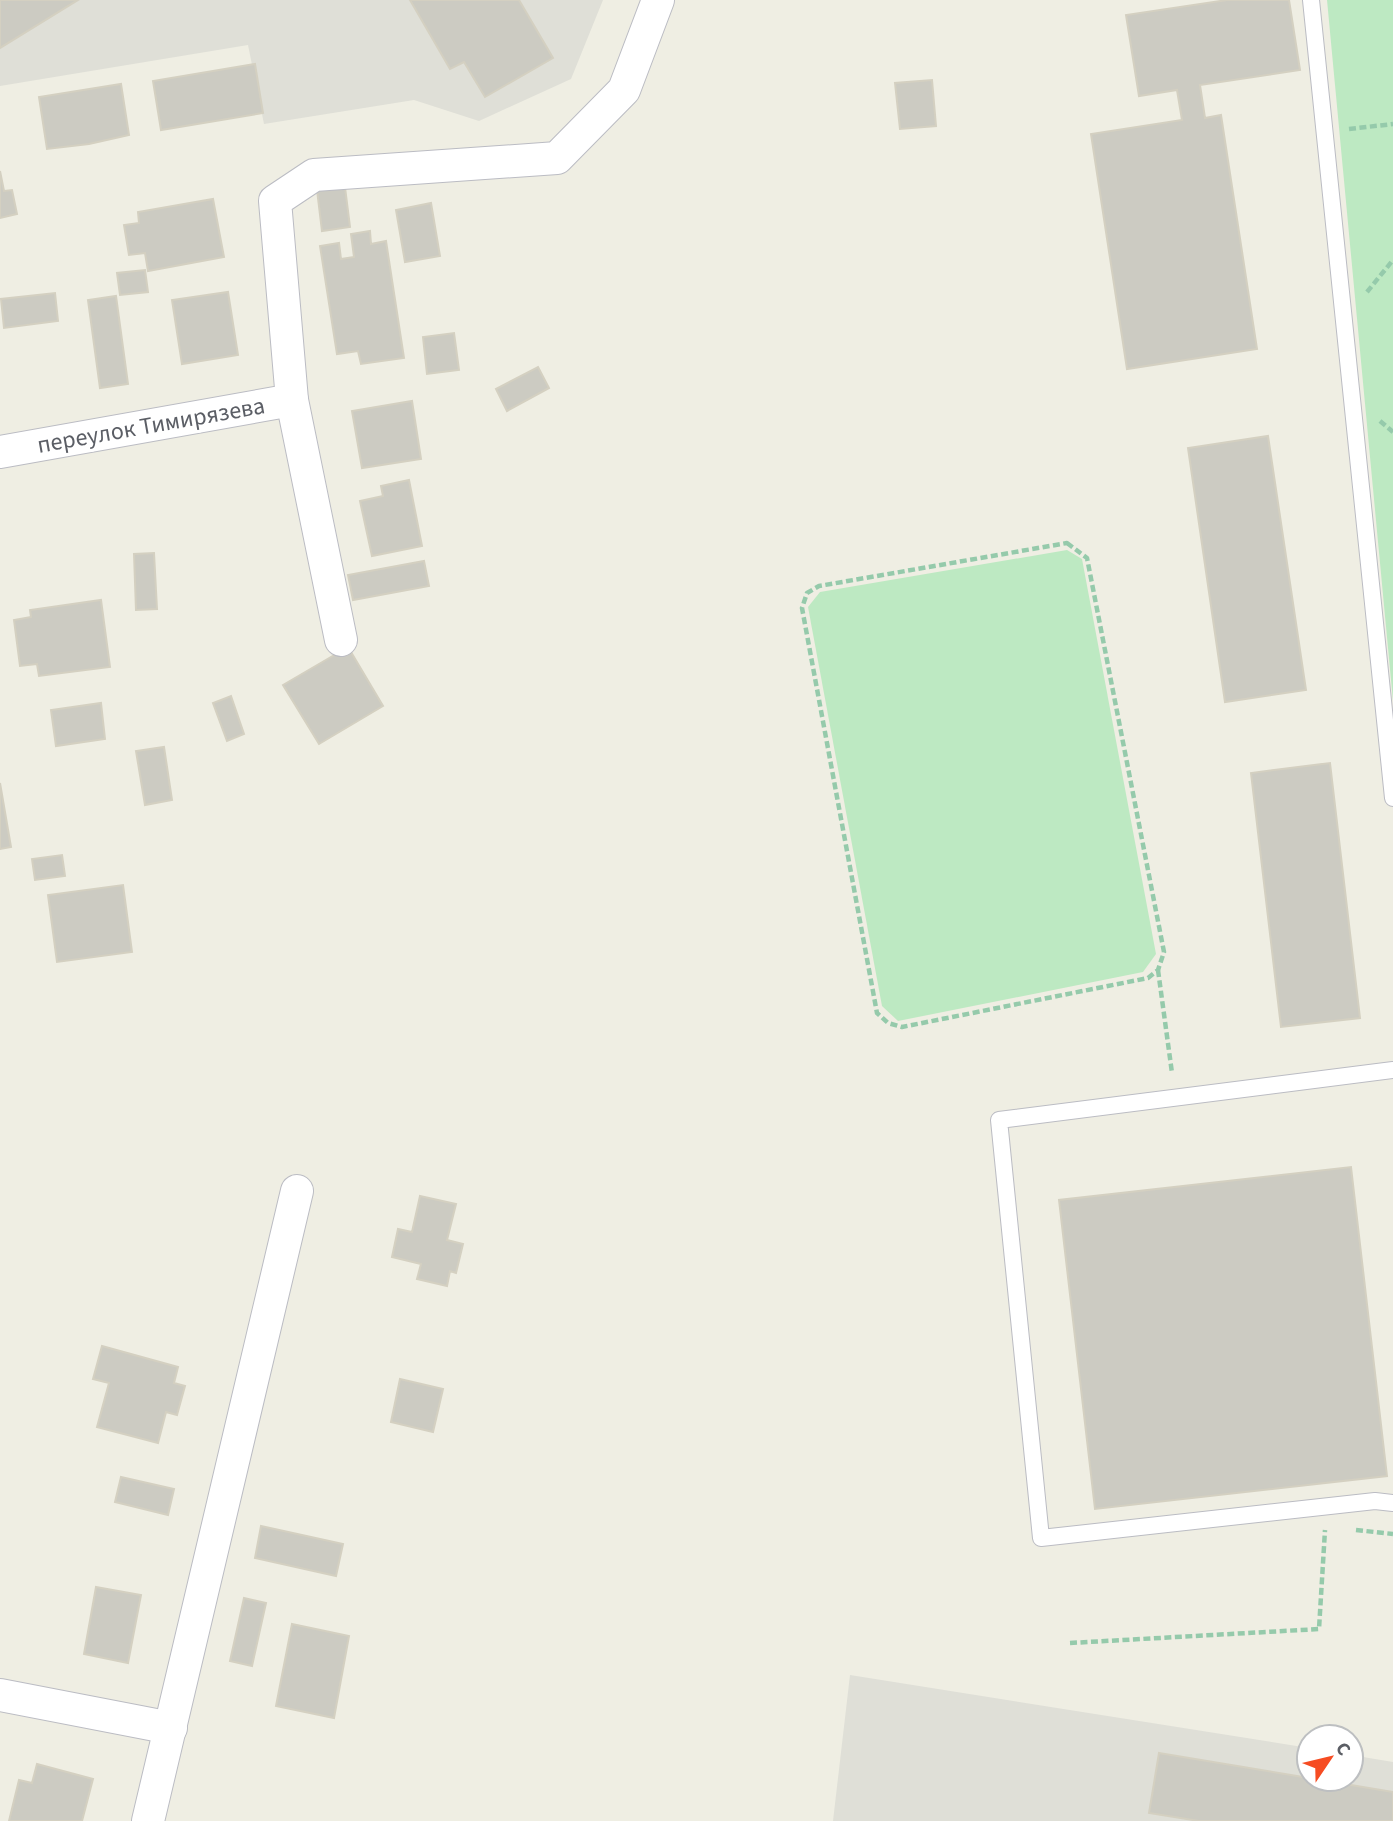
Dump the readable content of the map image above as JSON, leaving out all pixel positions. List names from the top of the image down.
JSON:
{
  "streets": {
    "street": ["переулок Тимирязева"]
  },
  "north": "top right"
}
